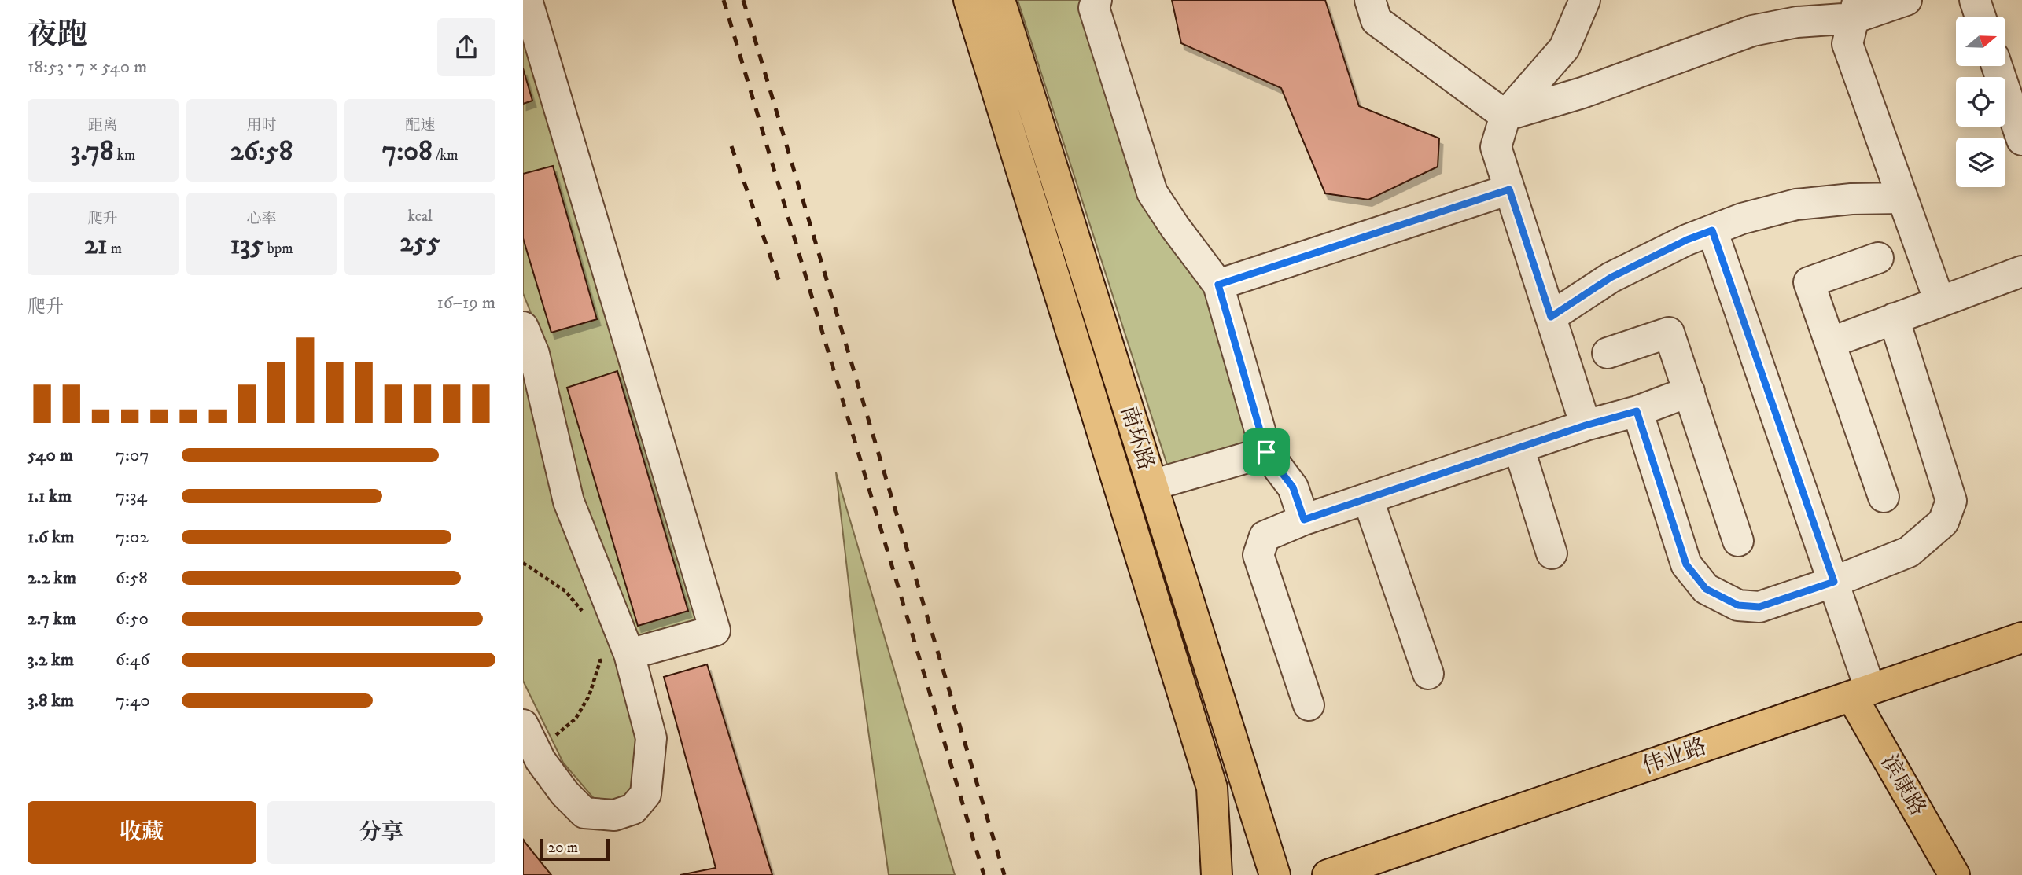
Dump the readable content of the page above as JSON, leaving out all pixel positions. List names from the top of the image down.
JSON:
{
  "streets": {
    "main road": ["南环路", "伟业路", "滨康路"]
  },
  "crossings": [
    ["伟业路", "滨康路"]
  ],
  "scale_bar": "20 m",
  "north": "right",
  "page": {
    "heading": ["夜跑", "18:53 · 7 × 540 m"],
    "stats": [
      ["距离", "3.78 km"],
      ["用时", "26:58"],
      ["配速", "7:08 /km"],
      ["爬升", "21 m"],
      ["心率", "135 bpm"],
      ["kcal", "255"]
    ],
    "chart": ["爬升", "16–19 m"],
    "list": [
      {
        "name": "540 m",
        "note": "7:07"
      },
      {
        "name": "1.1 km",
        "note": "7:34"
      },
      {
        "name": "1.6 km",
        "note": "7:02"
      },
      {
        "name": "2.2 km",
        "note": "6:58"
      },
      {
        "name": "2.7 km",
        "note": "6:50"
      },
      {
        "name": "3.2 km",
        "note": "6:46"
      },
      {
        "name": "3.8 km",
        "note": "7:40"
      }
    ],
    "buttons": ["收藏", "分享"],
    "scale": "20 m"
  }
}
